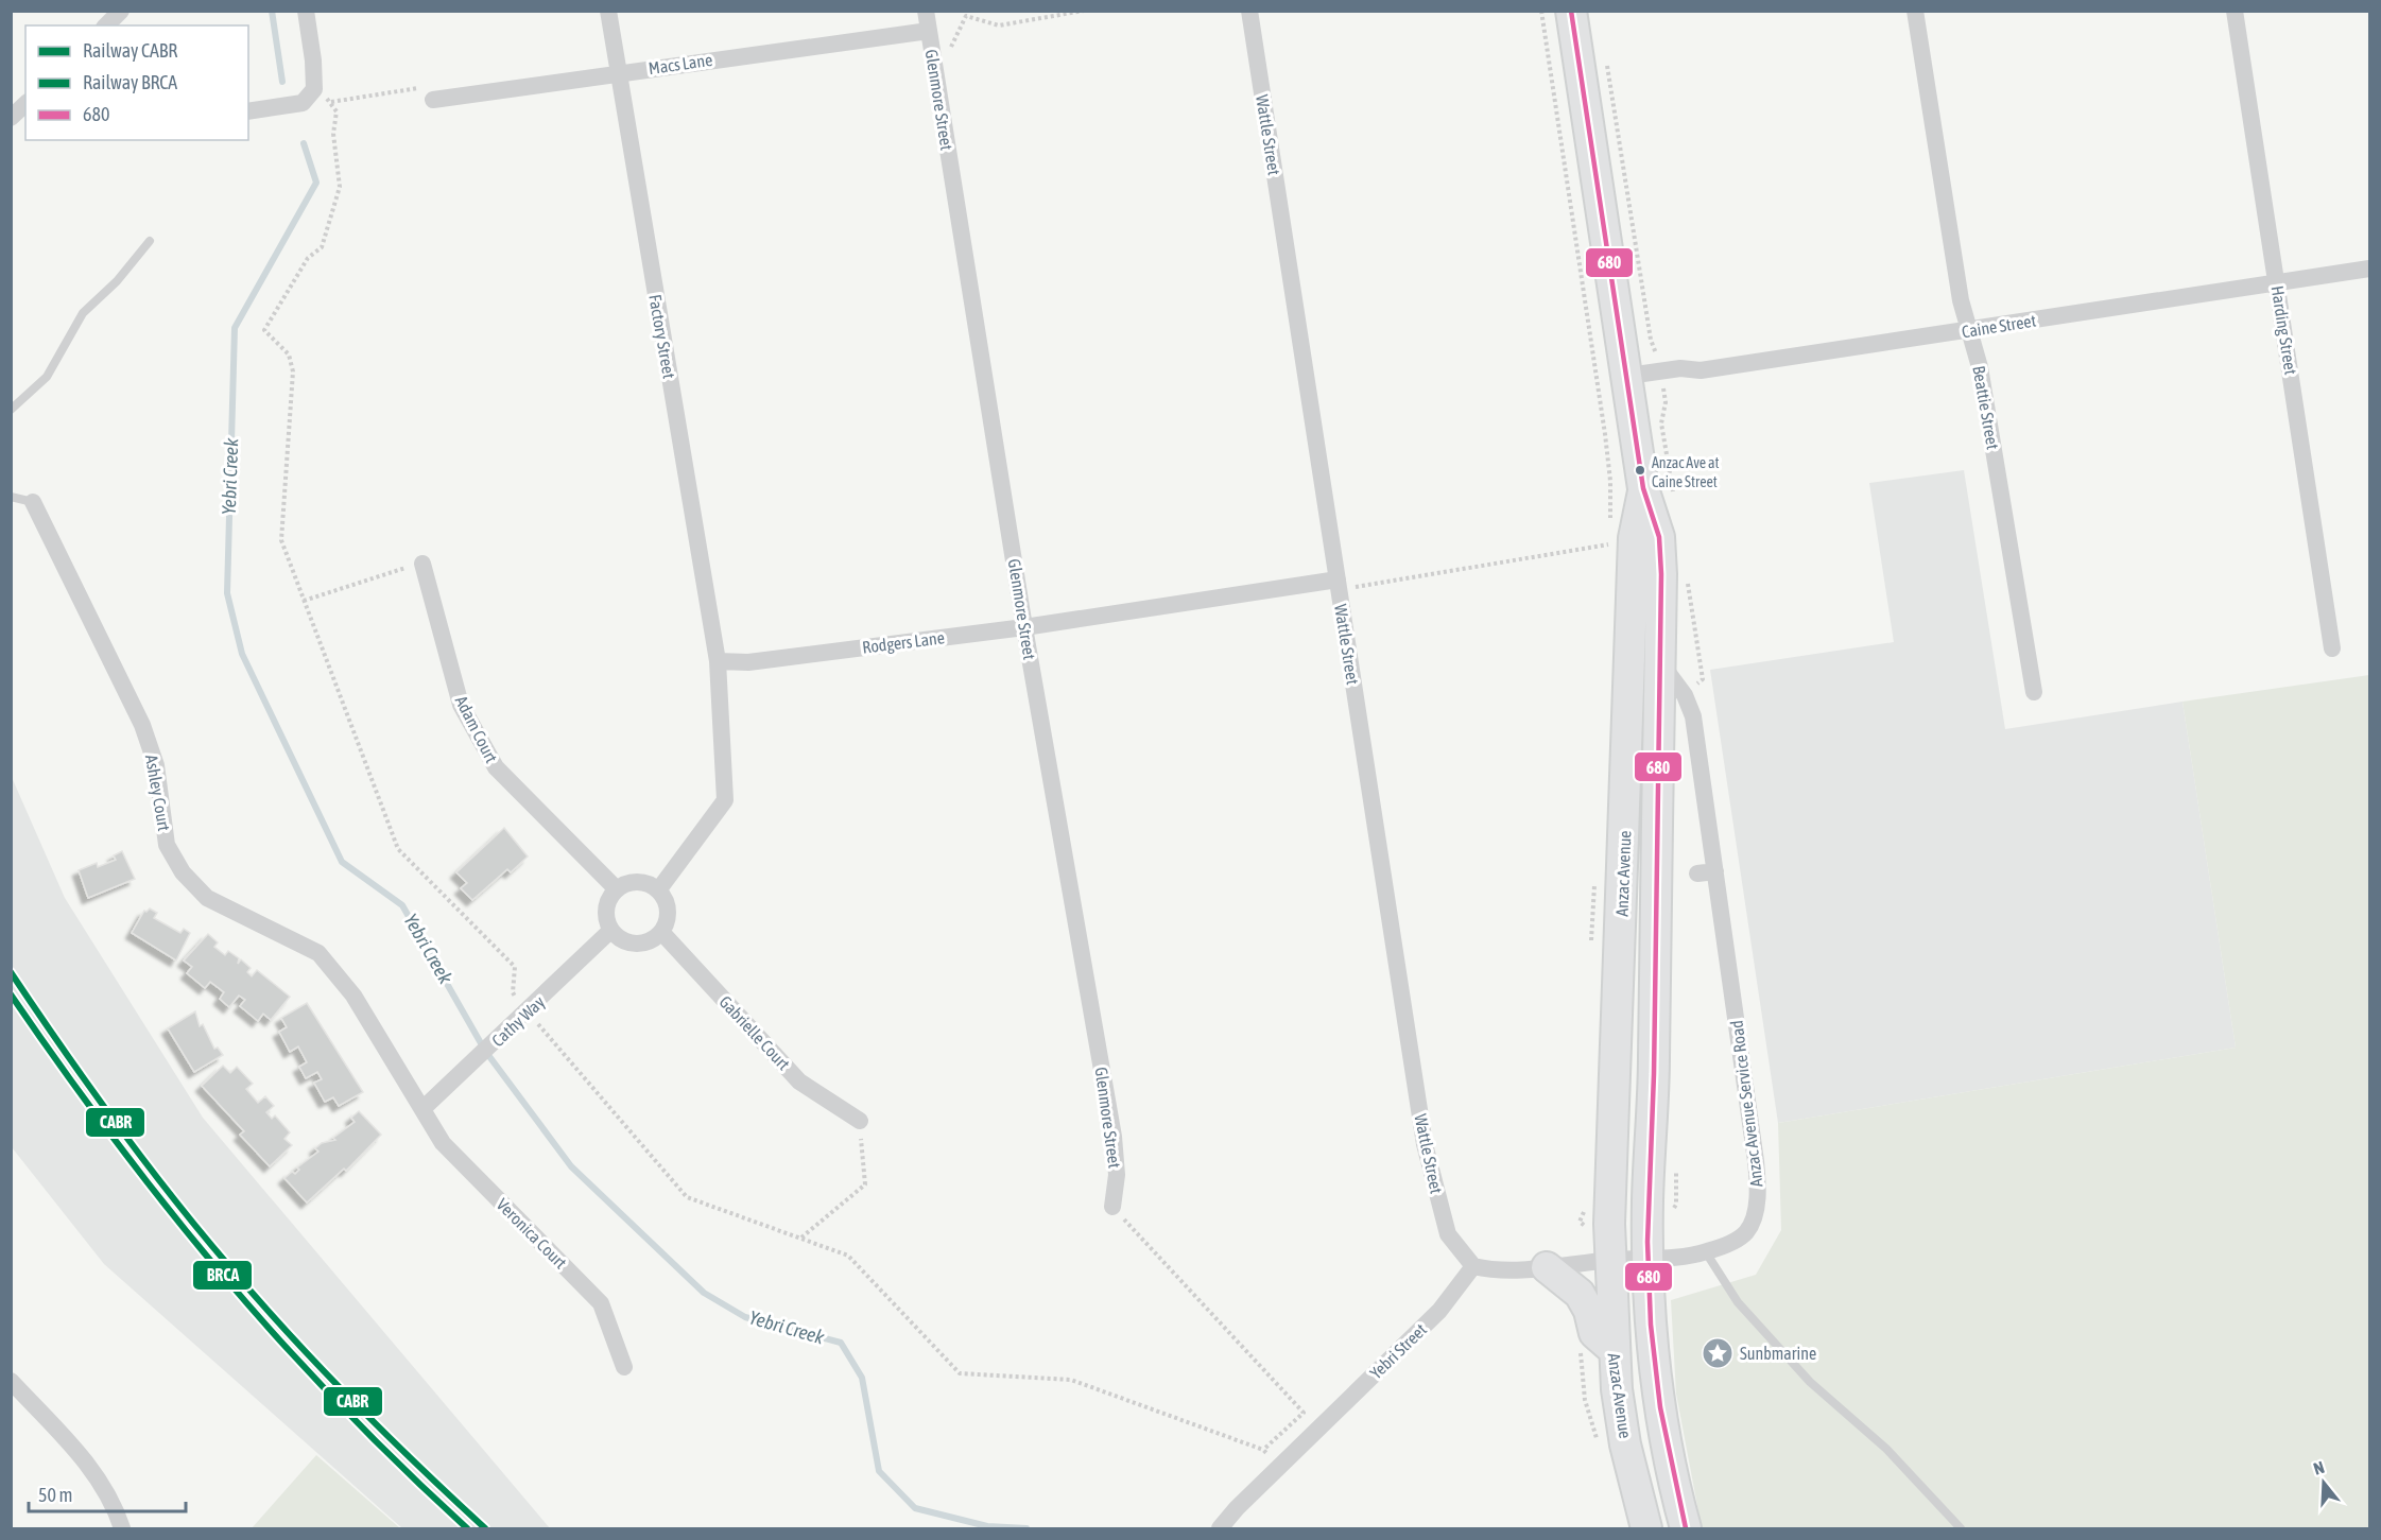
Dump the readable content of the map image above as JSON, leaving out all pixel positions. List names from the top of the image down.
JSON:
{
  "streets": {
    "highway": ["Anzac Avenue"],
    "street": [
      "Macs Lane",
      "Glenmore Street",
      "Wattle Street",
      "Caine Street",
      "Harding Street",
      "Factory Street",
      "Beattie Street",
      "Rodgers Lane",
      "Adam Court",
      "Ashley Court",
      "Cathy Way",
      "Gabrielle Court",
      "Anzac Avenue Service Road",
      "Veronica Court",
      "Yebri Street"
    ]
  },
  "crossings": [
    ["Macs Lane", "Glenmore Street"],
    ["Macs Lane", "Factory Street"],
    ["Glenmore Street", "Rodgers Lane"],
    ["Wattle Street", "Rodgers Lane"],
    ["Wattle Street", "Yebri Street"],
    ["Caine Street", "Harding Street"],
    ["Caine Street", "Beattie Street"],
    ["Caine Street", "Anzac Avenue"],
    ["Factory Street", "Rodgers Lane"],
    ["Adam Court", "Cathy Way"],
    ["Adam Court", "Gabrielle Court"],
    ["Ashley Court", "Cathy Way"],
    ["Ashley Court", "Veronica Court"],
    ["Anzac Avenue", "Anzac Avenue Service Road"],
    ["Cathy Way", "Gabrielle Court"],
    ["Cathy Way", "Veronica Court"]
  ],
  "water": ["Yebri Creek"],
  "places": {
    "other": ["Anzac Ave at Caine Street"],
    "place": ["Sunbmarine"]
  },
  "lines": ["transit line 680", "rail line CABR", "rail line BRCA"],
  "legend": ["Railway CABR", "Railway BRCA", "680"],
  "scale_bar": "50 m",
  "north": "top"
}
